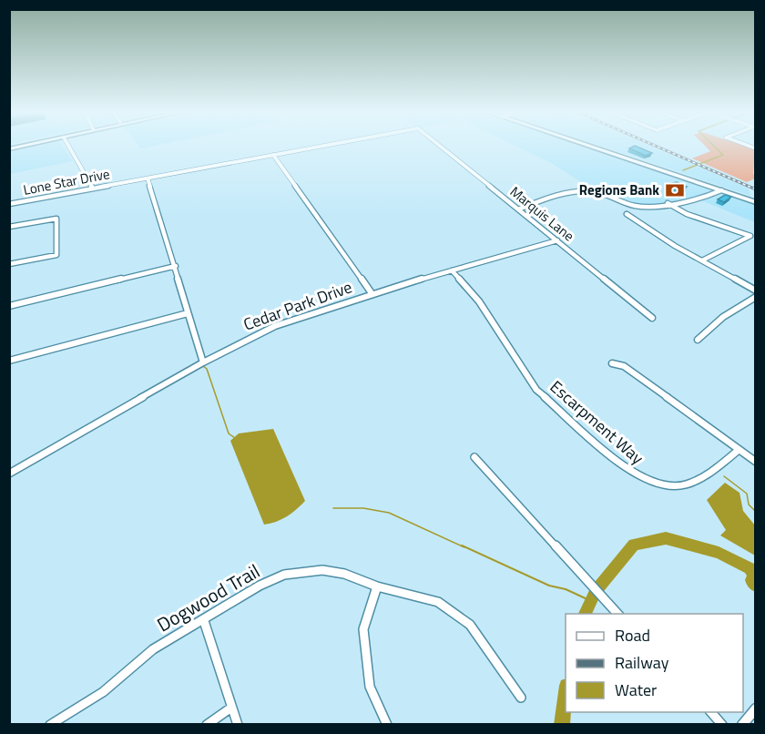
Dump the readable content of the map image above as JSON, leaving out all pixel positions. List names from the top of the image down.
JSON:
{
  "streets": {
    "street": [
      "Lone Star Drive",
      "Marquis Lane",
      "Cedar Park Drive",
      "Escarpment Way",
      "Dogwood Trail"
    ]
  },
  "crossings": [
    ["Marquis Lane", "Cedar Park Drive"],
    ["Cedar Park Drive", "Escarpment Way"]
  ],
  "places": {
    "bank": ["Regions Bank"]
  },
  "legend": ["Road", "Railway", "Water"]
}
